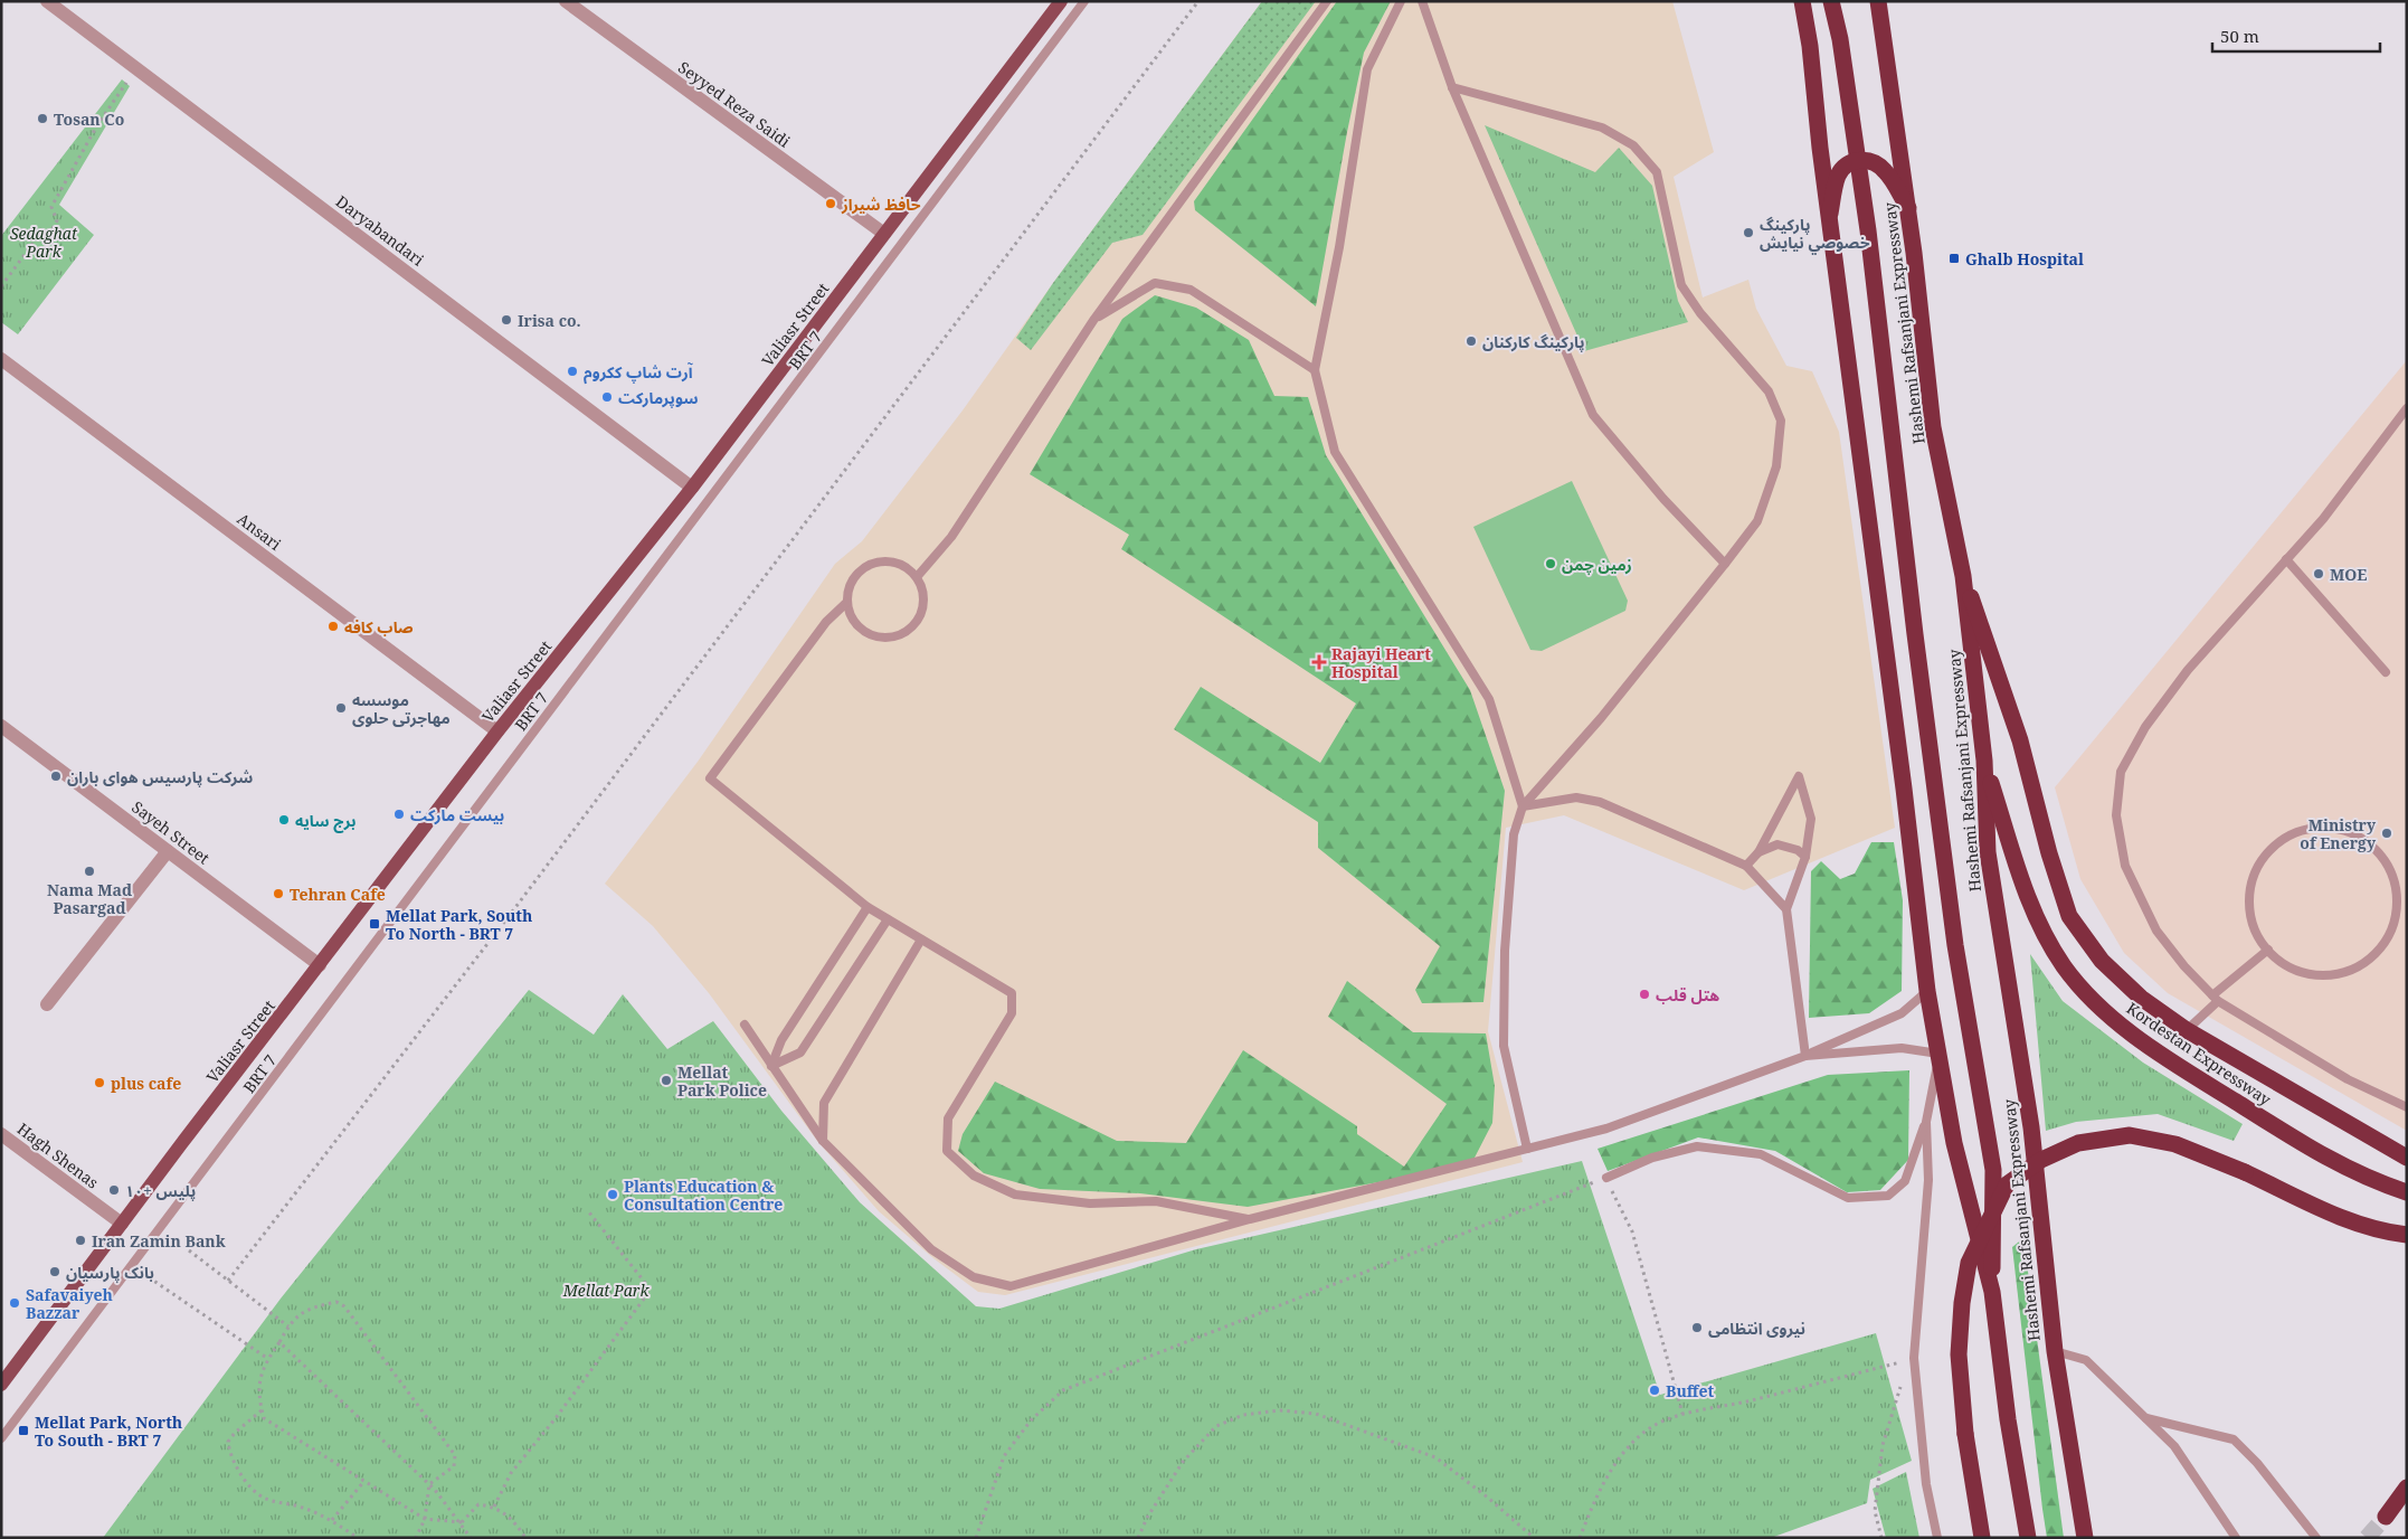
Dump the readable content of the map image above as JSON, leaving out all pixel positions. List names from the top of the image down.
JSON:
{
  "streets": {
    "highway": ["Hashemi Rafsanjani Expressway", "Kordestan Expressway"],
    "main road": ["Valiasr Street"],
    "street": [
      "Seyyed Reza Saidi",
      "Daryabandari",
      "Ansari",
      "Sayeh Street",
      "Hagh Shenas"
    ],
    "lane": ["BRT 7"]
  },
  "crossings": [
    ["Seyyed Reza Saidi", "Valiasr Street"],
    ["Daryabandari", "Valiasr Street"],
    ["Hashemi Rafsanjani Expressway", "Kordestan Expressway"],
    ["Valiasr Street", "Ansari"],
    ["Valiasr Street", "Sayeh Street"],
    ["Valiasr Street", "Hagh Shenas"]
  ],
  "parks": ["Sedaghat Park", "Mellat Park"],
  "places": {
    "other": [
      "Tosan Co",
      "حافظ شیراز",
      "پاركينگ خصوصي نيايش",
      "Irisa co.",
      "پارکینگ کارکنان",
      "آرت شاپ ککروم",
      "سوپرمارکت",
      "زمین چمن",
      "MOE",
      "صاب کافه",
      "موسسه مهاجرتی حلوی",
      "شرکت پارسیس هوای باران",
      "بیست مارکت",
      "برج سایه",
      "Ministry of Energy",
      "Nama Mad Pasargad",
      "Tehran Cafe",
      "هتل قلب",
      "Mellat Park Police",
      "plus cafe",
      "پلیس +۱۰",
      "Plants Education & Consultation Centre",
      "Iran Zamin Bank",
      "بانک پارسیان",
      "Safavaiyeh Bazzar",
      "نیروی انتظامی",
      "Buffet"
    ],
    "transit": ["Ghalb Hospital", "Mellat Park, South To North - BRT 7", "Mellat Park, North To South - BRT 7"],
    "health": ["Rajayi Heart Hospital"]
  },
  "scale_bar": "50 m"
}
